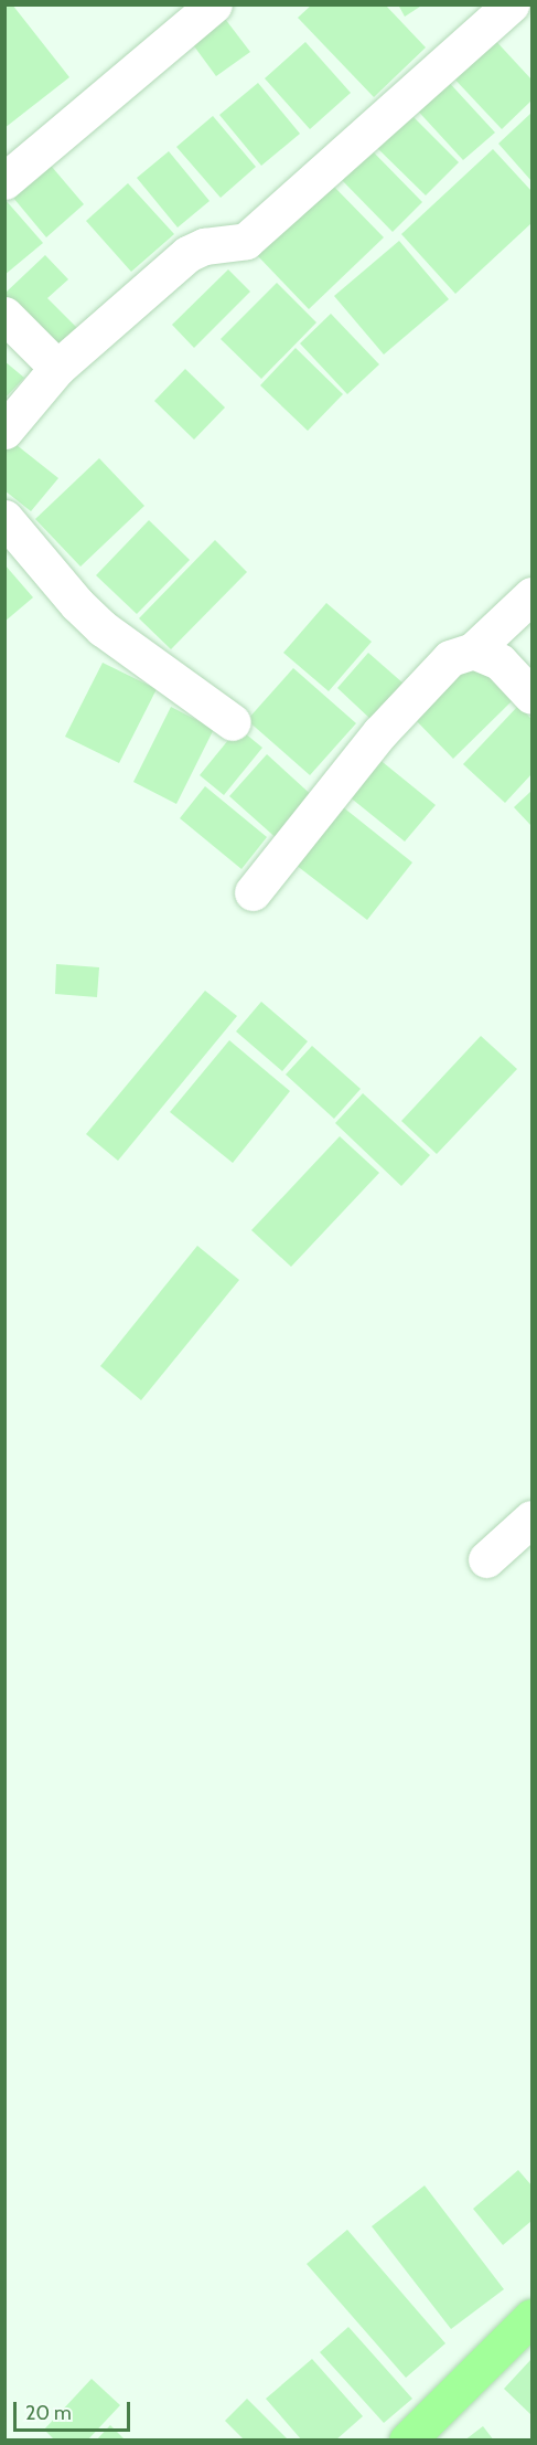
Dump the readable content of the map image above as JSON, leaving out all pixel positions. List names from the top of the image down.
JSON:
{
  "scale_bar": "20 m"
}
